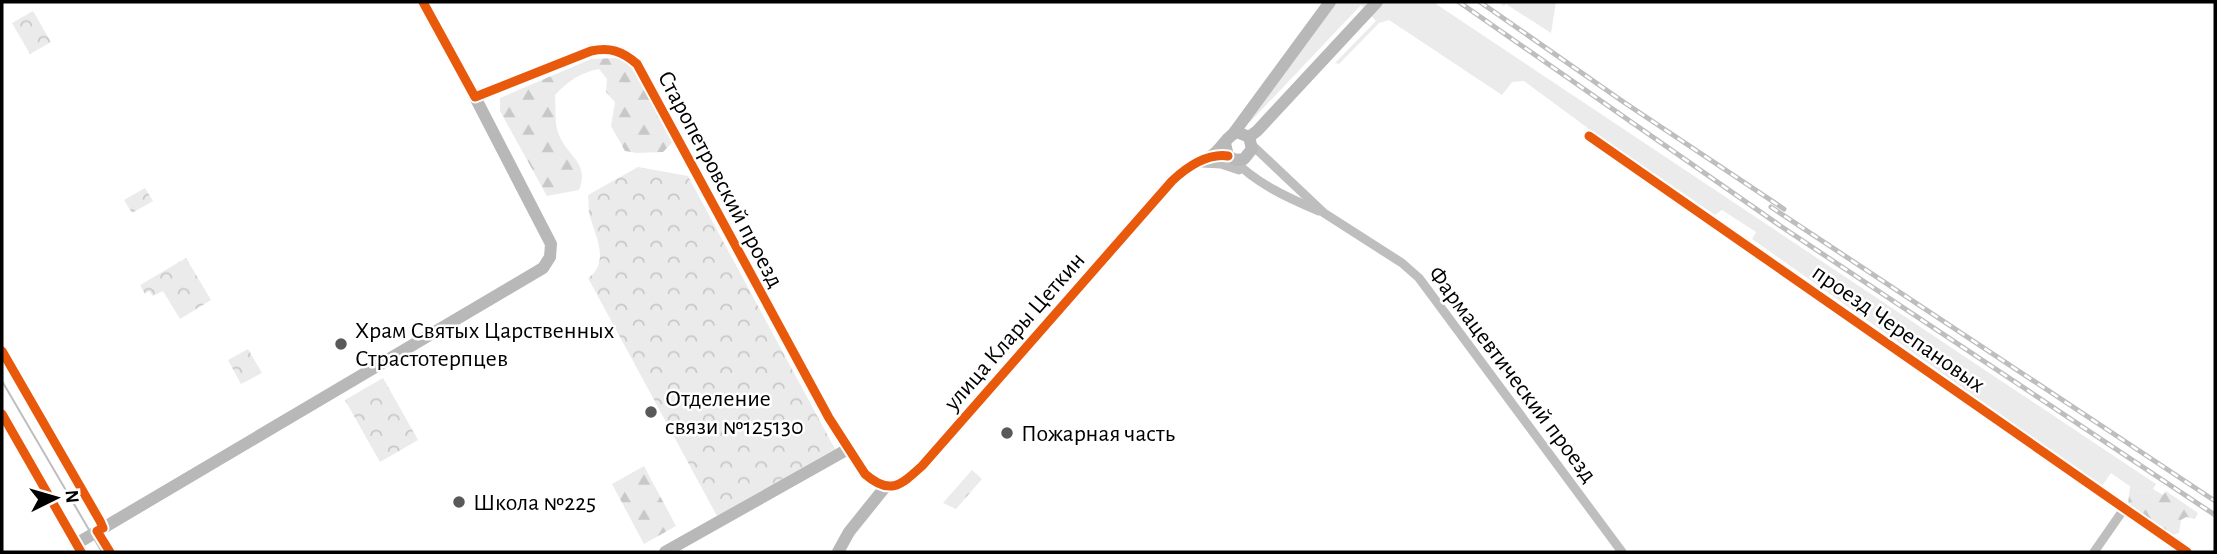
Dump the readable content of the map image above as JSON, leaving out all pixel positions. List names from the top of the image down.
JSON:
{
  "streets": {
    "street": [
      "Старопетровский проезд",
      "проезд Черепановых",
      "улица Клары Цеткин",
      "Фармацевтический проезд"
    ]
  },
  "crossings": [
    ["улица Клары Цеткин", "Фармацевтический проезд"]
  ],
  "places": [
    "Храм Святых Царственных Страстотерпцев",
    "Отделение связи №125130",
    "Пожарная часть",
    "Школа №225"
  ],
  "north": "right"
}
